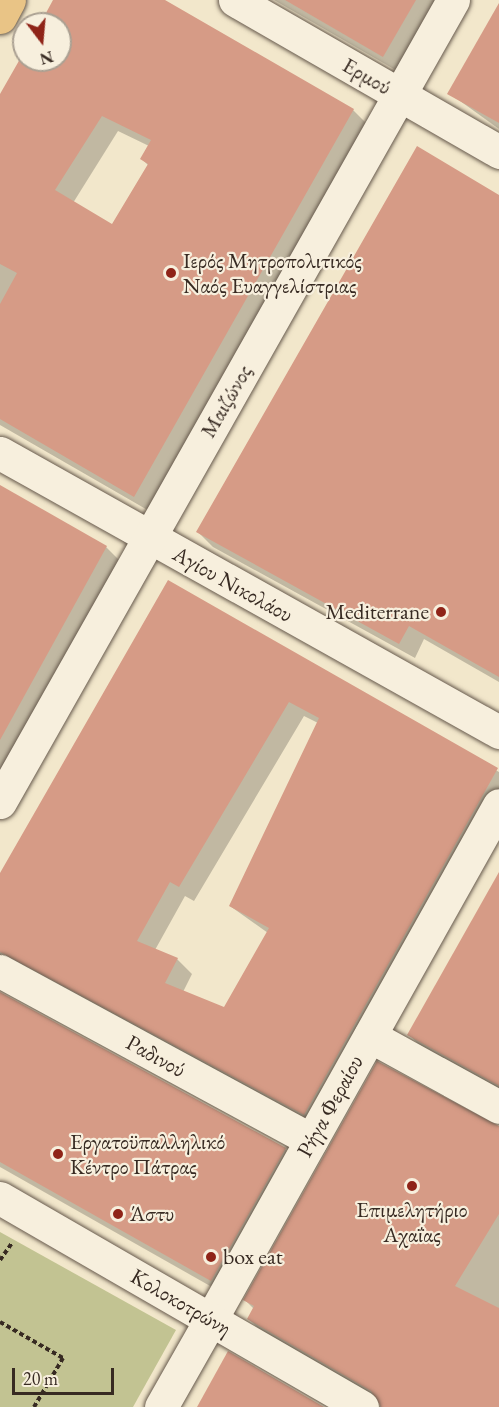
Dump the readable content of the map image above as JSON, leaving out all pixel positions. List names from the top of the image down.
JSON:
{
  "streets": {
    "street": [
      "Ερμού",
      "Μαιζώνος",
      "Αγίου Νικολάου",
      "Ραδινού",
      "Ρήγα Φεραίου",
      "Κολοκοτρώνη"
    ]
  },
  "crossings": [
    ["Ερμού", "Μαιζώνος"],
    ["Μαιζώνος", "Αγίου Νικολάου"],
    ["Ραδινού", "Ρήγα Φεραίου"],
    ["Ρήγα Φεραίου", "Κολοκοτρώνη"]
  ],
  "places": [
    "Ιερός Μητροπολιτικός Ναός Ευαγγελίστριας",
    "Mediterrane",
    "Εργατοϋπαλληλικό Κέντρο Πάτρας",
    "Επιμελητήριο Αχαΐας",
    "Άστυ",
    "box eat"
  ],
  "scale_bar": "20 m",
  "north": "bottom"
}
